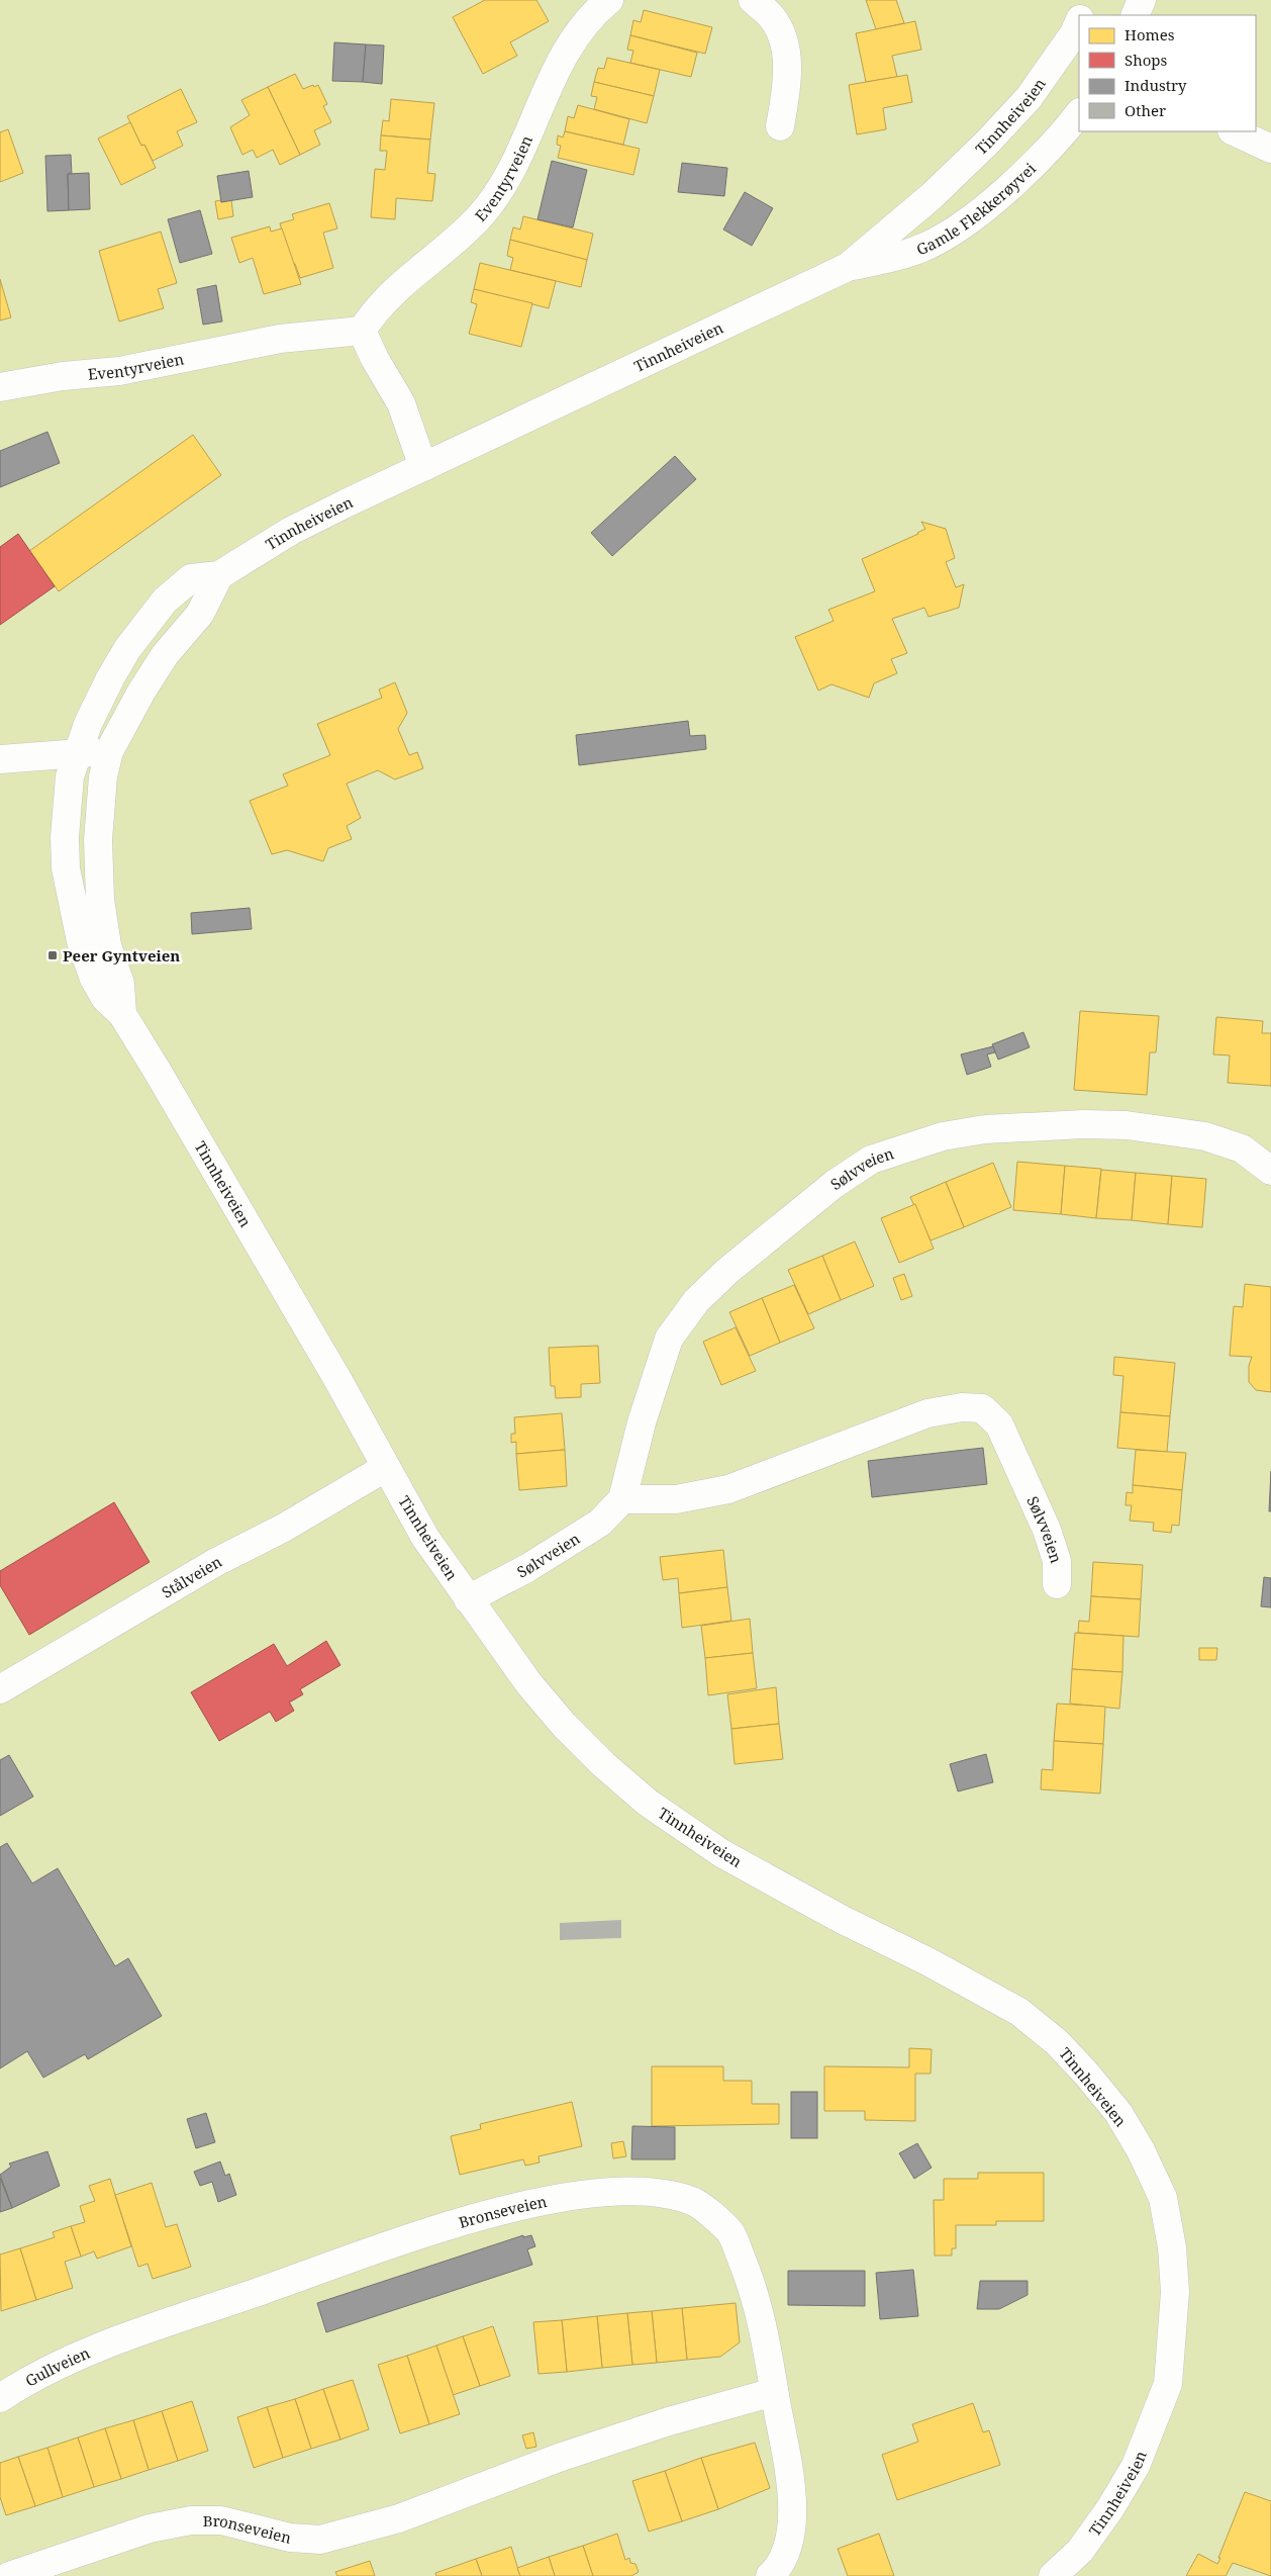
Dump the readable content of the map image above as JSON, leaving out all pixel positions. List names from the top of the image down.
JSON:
{
  "streets": {
    "street": [
      "Tinnheiveien",
      "Eventyrveien",
      "Gamle Flekkerøyvei",
      "Sølvveien",
      "Stålveien",
      "Bronseveien",
      "Gullveien"
    ]
  },
  "crossings": [
    ["Tinnheiveien", "Gamle Flekkerøyvei"],
    ["Tinnheiveien", "Sølvveien"],
    ["Tinnheiveien", "Stålveien"],
    ["Bronseveien", "Gullveien"]
  ],
  "places": {
    "transit": ["Peer Gyntveien"]
  },
  "legend": [
    "Homes",
    "Shops",
    "Industry",
    "Other"
  ]
}
